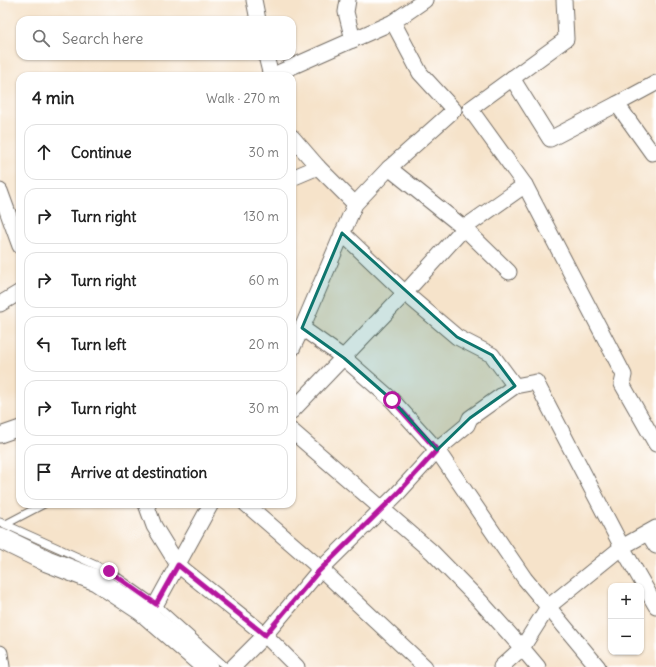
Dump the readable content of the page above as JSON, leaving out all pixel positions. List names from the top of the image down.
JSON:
{
  "page": {
    "search": "Search here",
    "heading": ["4 min", "Walk · 270 m"],
    "list": [
      ["Continue", "30 m"],
      ["Turn right", "130 m"],
      ["Turn right", "60 m"],
      ["Turn left", "20 m"],
      ["Turn right", "30 m"],
      "Arrive at destination"
    ],
    "map_buttons": ["+", "−"]
  }
}
